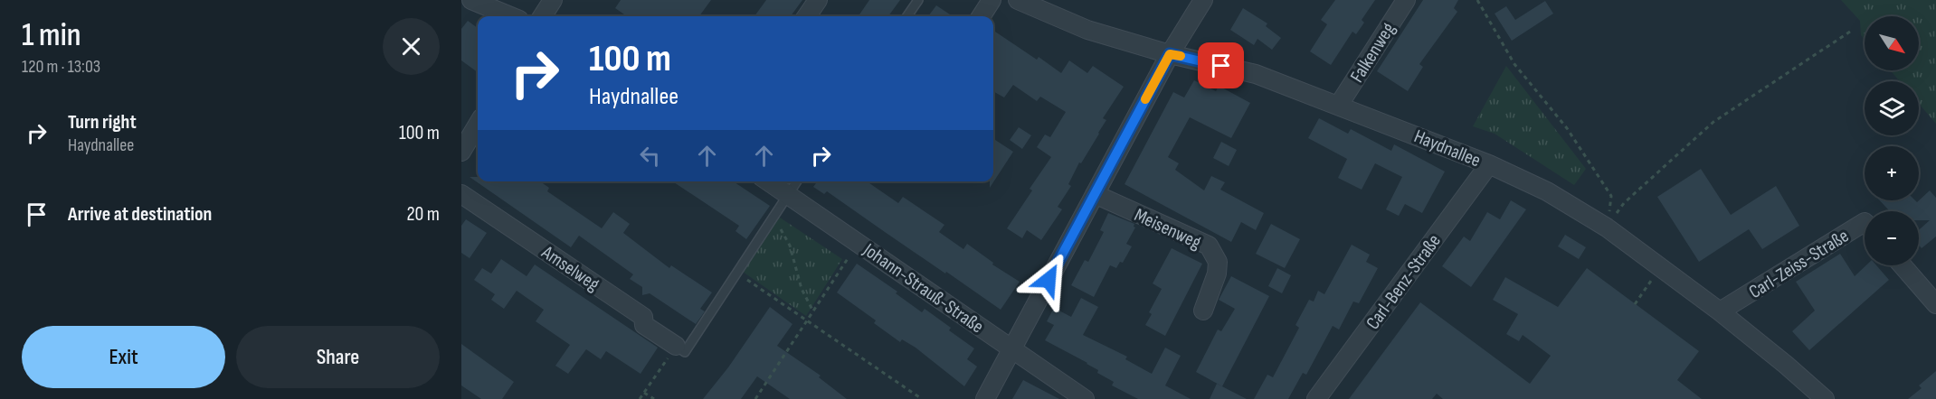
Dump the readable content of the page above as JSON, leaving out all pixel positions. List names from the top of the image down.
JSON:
{
  "streets": {
    "street": [
      "Falkenweg",
      "Haydnallee",
      "Meisenweg",
      "Carl-Zeiss-Straße",
      "Amselweg",
      "Carl-Benz-Straße",
      "Johann-Strauß-Straße"
    ]
  },
  "crossings": [
    ["Falkenweg", "Haydnallee"],
    ["Haydnallee", "Carl-Zeiss-Straße"],
    ["Haydnallee", "Carl-Benz-Straße"]
  ],
  "north": "bottom right",
  "page": {
    "heading": ["1 min", "120 m · 13:03"],
    "map_buttons": ["+", "−"],
    "turn": ["100 m", "Haydnallee"],
    "list": [
      {
        "name": "Turn right",
        "note": "Haydnallee",
        "value": "100 m"
      },
      {
        "name": "Arrive at destination",
        "value": "20 m"
      }
    ],
    "buttons": ["Exit", "Share"]
  }
}
